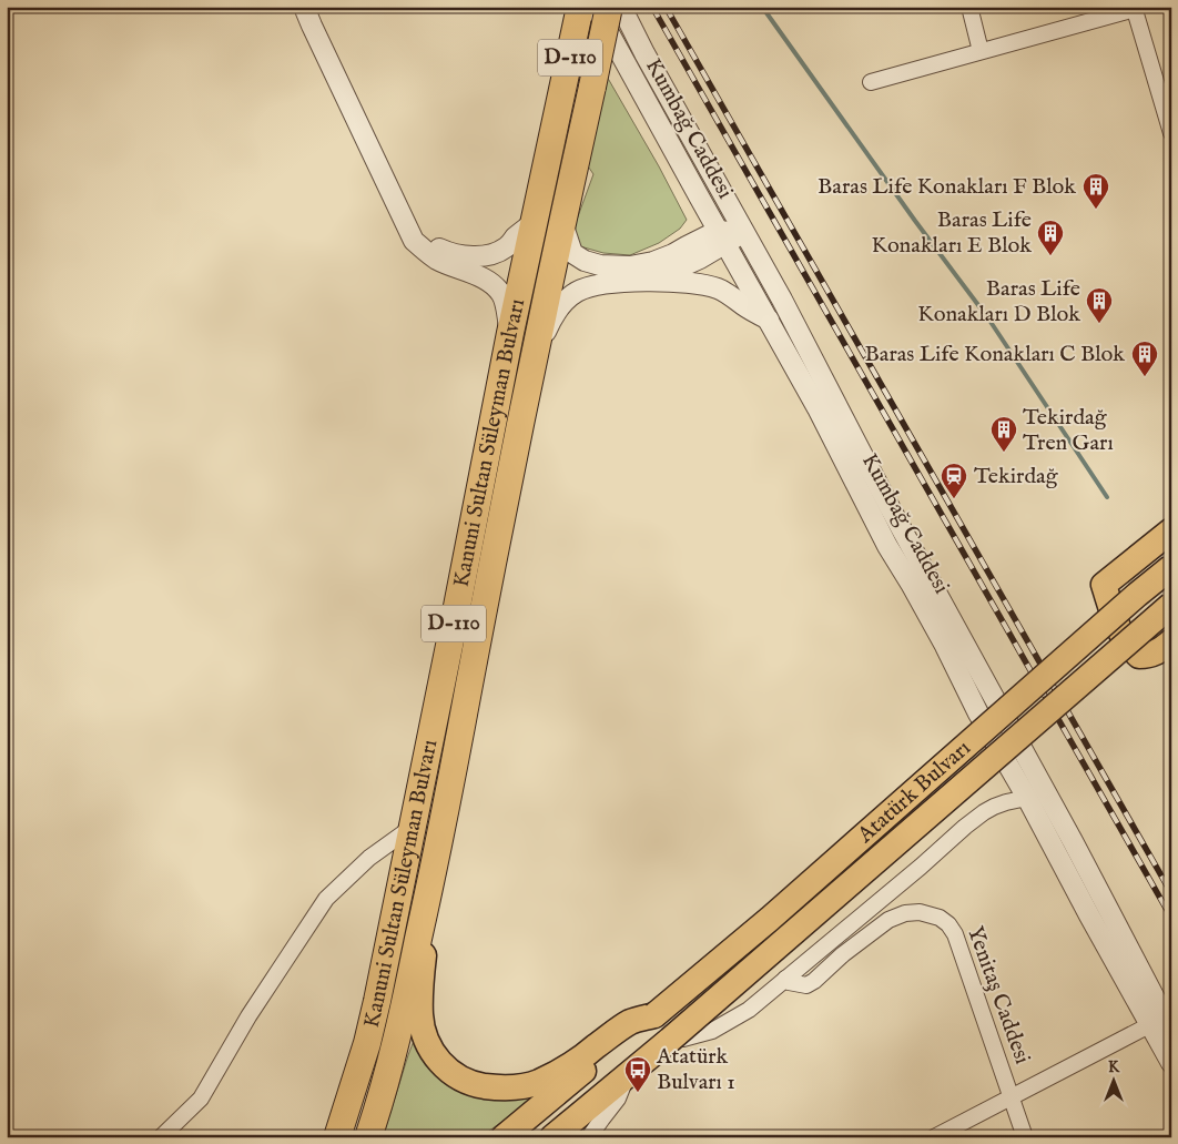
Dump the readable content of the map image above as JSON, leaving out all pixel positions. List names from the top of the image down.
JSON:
{
  "streets": {
    "highway": ["D-110", "Kanuni Sultan Süleyman Bulvarı"],
    "main road": ["Atatürk Bulvarı"],
    "street": ["Kumbağ Caddesi", "Yenitaş Caddesi"]
  },
  "places": {
    "building": [
      "Baras Life Konakları F Blok",
      "Baras Life Konakları E Blok",
      "Baras Life Konakları D Blok",
      "Baras Life Konakları C Blok",
      "Tekirdağ Tren Garı"
    ],
    "station": ["Tekirdağ"],
    "bus stop": ["Atatürk Bulvarı 1"]
  },
  "north": "top"
}
